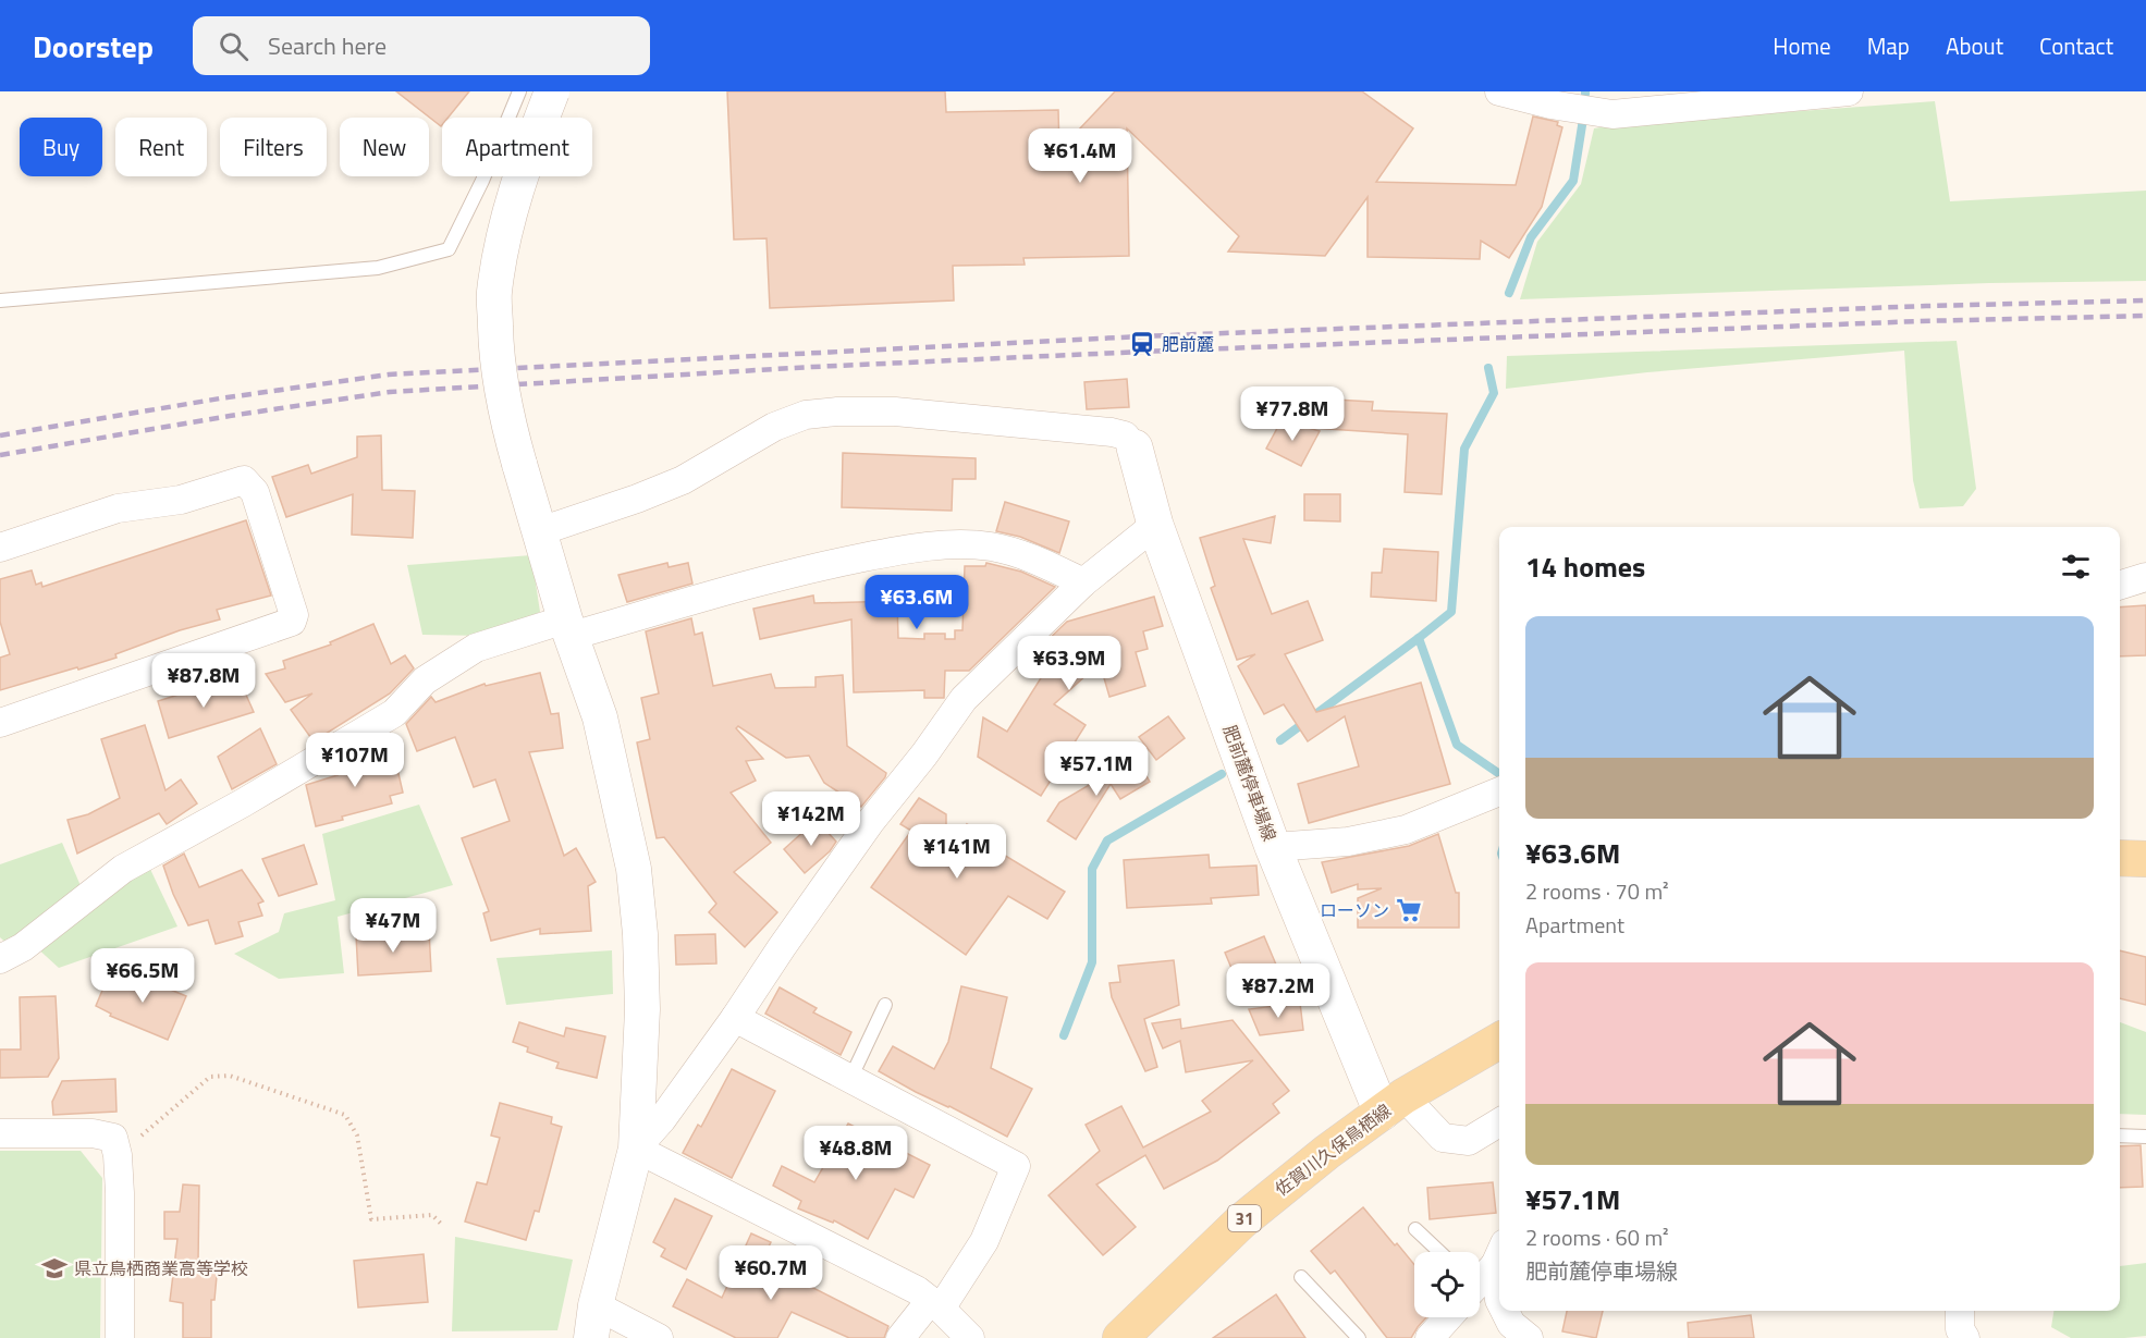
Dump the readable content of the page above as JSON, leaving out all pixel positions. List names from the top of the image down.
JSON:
{
  "streets": {
    "main road": ["肥前麓停車場線", "佐賀川久保鳥栖線", "31"]
  },
  "crossings": [
    ["肥前麓停車場線", "佐賀川久保鳥栖線"]
  ],
  "places": {
    "station": ["肥前麓"],
    "supermarket": ["ローソン"],
    "school or university": ["県立鳥栖商業高等学校"]
  },
  "page": {
    "header": "Doorstep",
    "search": "Search here",
    "nav": [
      "Home",
      "Map",
      "About",
      "Contact"
    ],
    "chip": [
      "Buy",
      "Rent",
      "Filters",
      "New",
      "Apartment"
    ],
    "price": [
      "¥61.4M",
      "¥77.8M",
      "¥63.6M",
      "¥63.9M",
      "¥87.8M",
      "¥107M",
      "¥57.1M",
      "¥142M",
      "¥141M",
      "¥47M",
      "¥66.5M",
      "¥87.2M",
      "¥48.8M",
      "¥60.7M"
    ],
    "heading": "14 homes",
    "list": [
      {
        "name": "¥63.6M",
        "note": "2 rooms · 70 m² · Apartment"
      },
      {
        "name": "¥57.1M",
        "note": "2 rooms · 60 m² · 肥前麓停車場線"
      }
    ]
  }
}
